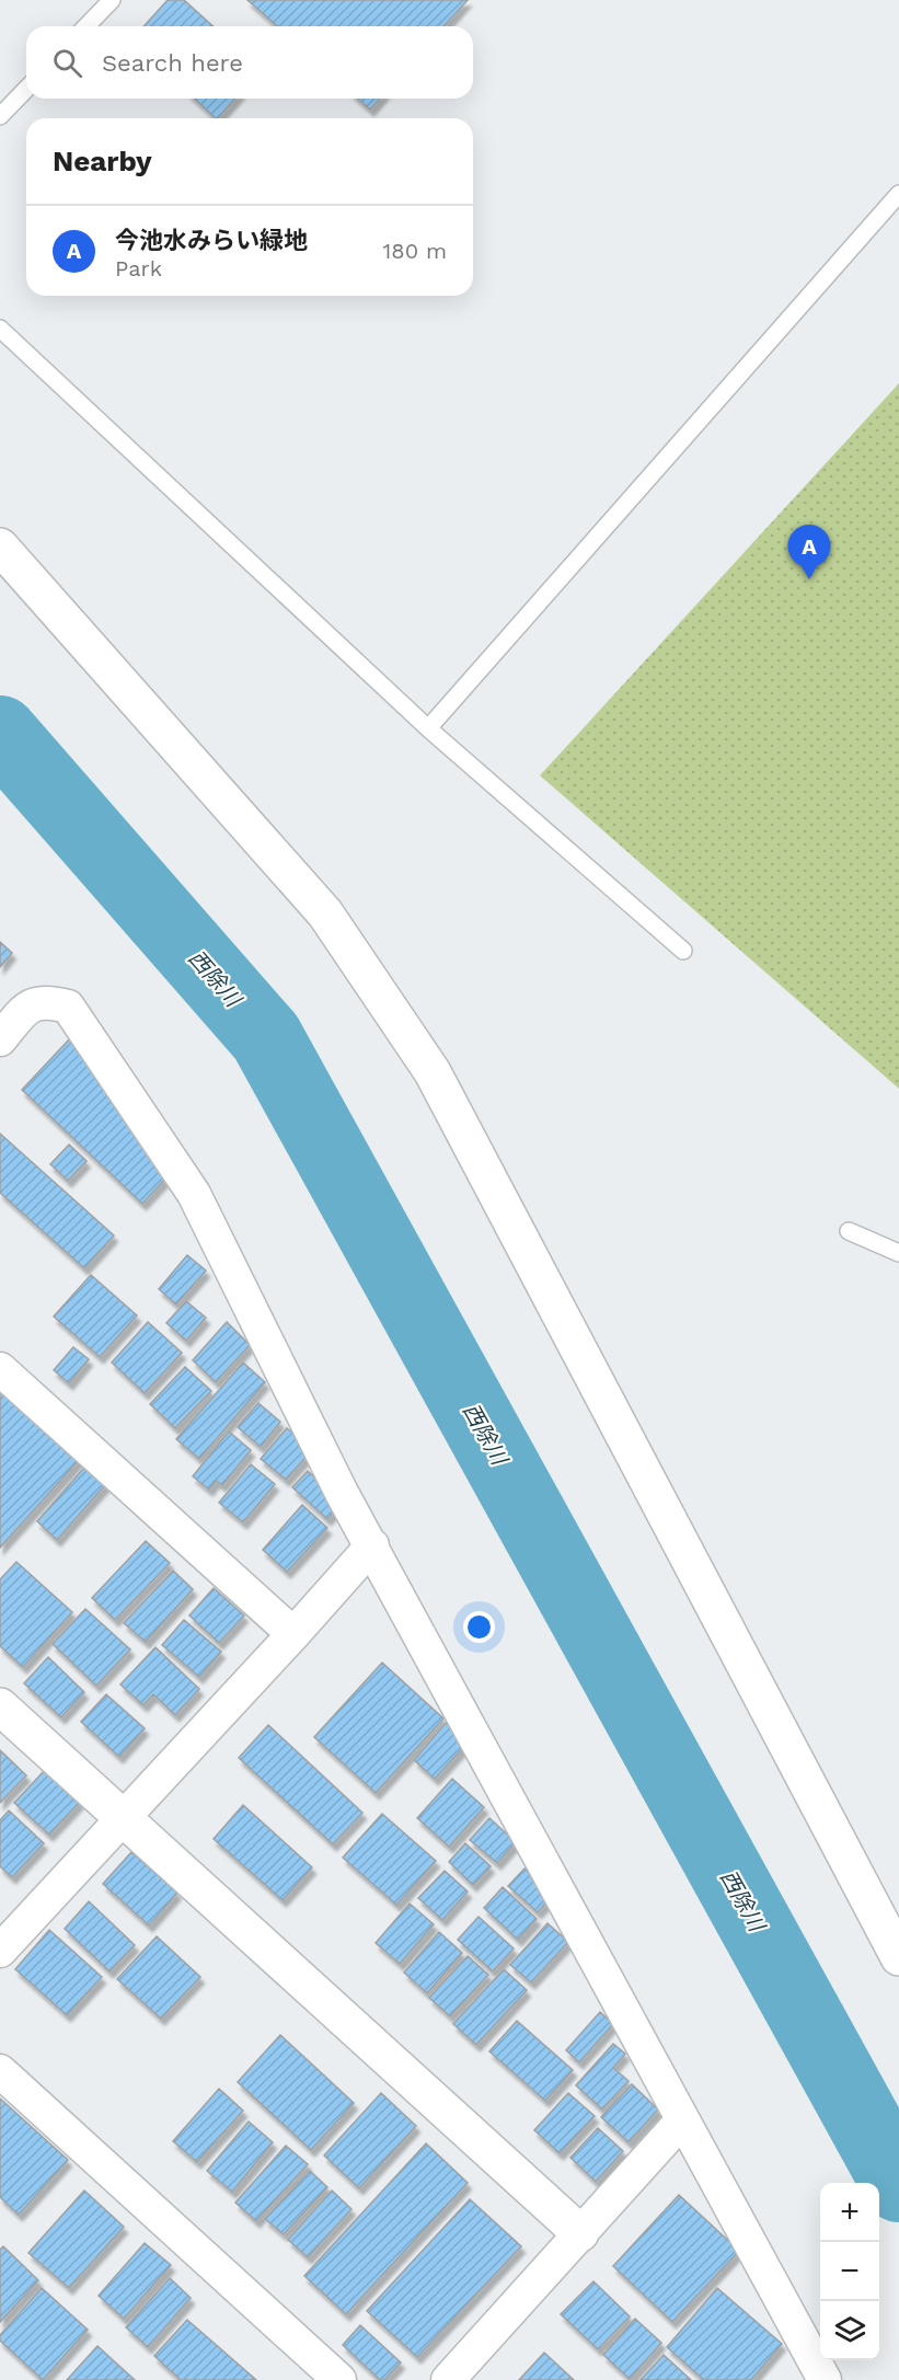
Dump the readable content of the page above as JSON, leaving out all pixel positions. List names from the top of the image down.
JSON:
{
  "water": ["西除川"],
  "page": {
    "search": "Search here",
    "heading": "Nearby",
    "list": [
      {
        "mark": "A",
        "name": "今池水みらい緑地",
        "note": "Park",
        "value": "180 m"
      }
    ],
    "pins": "A",
    "map_buttons": ["+", "−"]
  }
}
